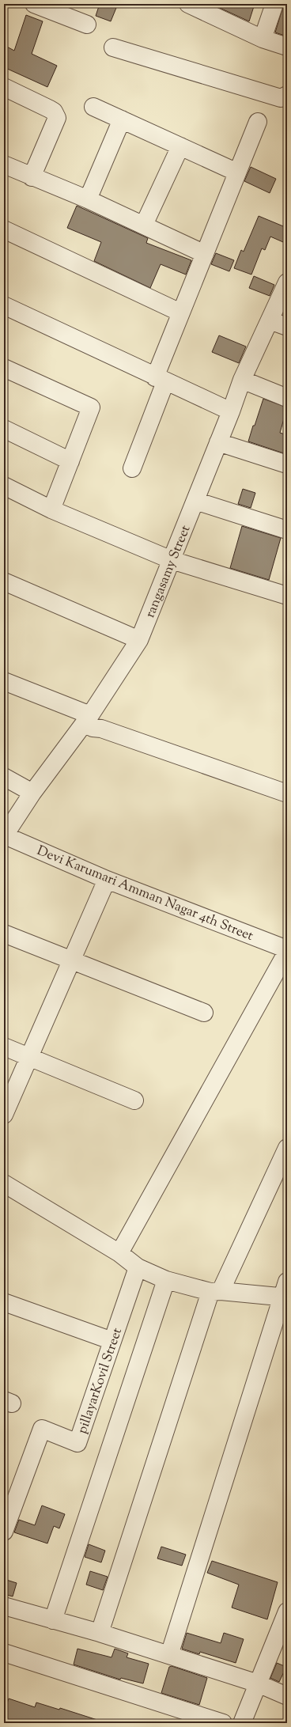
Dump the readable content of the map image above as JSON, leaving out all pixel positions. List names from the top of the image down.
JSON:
{
  "streets": {
    "street": ["rangasamy Street", "Devi Karumari Amman Nagar 4th Street", "pillayarKovil Street"]
  },
  "crossings": [
    ["rangasamy Street", "Devi Karumari Amman Nagar 4th Street"]
  ]
}
